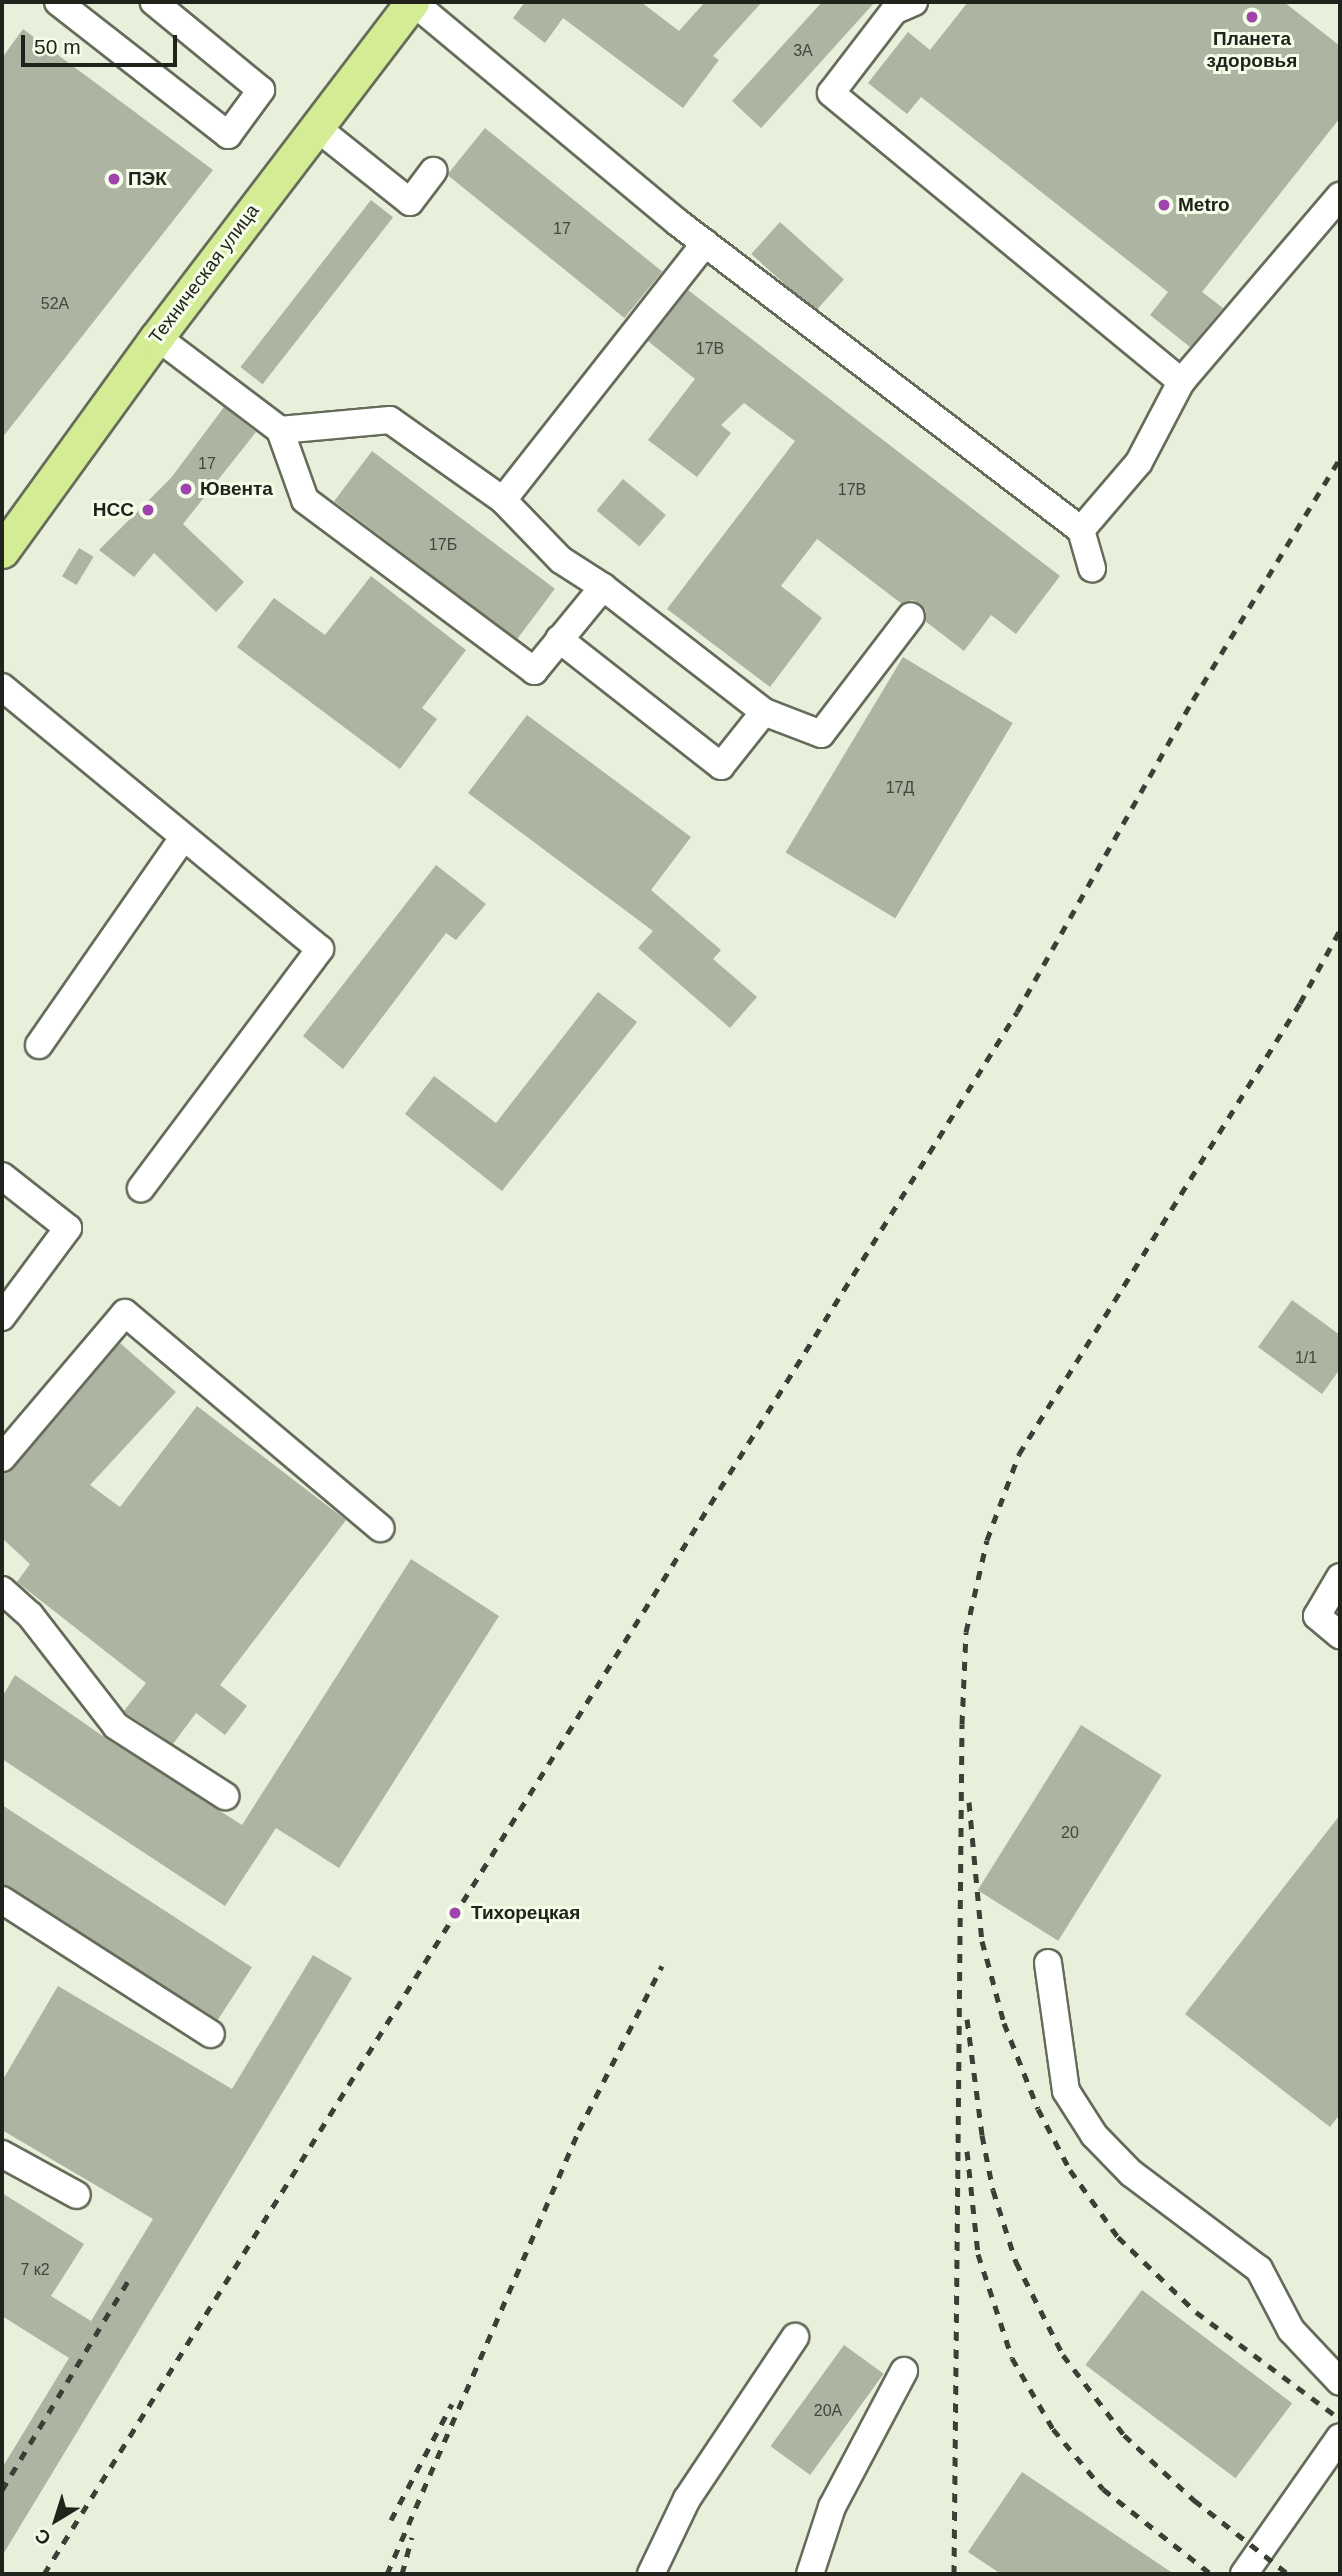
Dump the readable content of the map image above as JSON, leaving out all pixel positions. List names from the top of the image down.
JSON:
{
  "streets": {
    "main road": ["Техническая улица"]
  },
  "places": [
    "Планета здоровья",
    "ПЭК",
    "Metro",
    "Ювента",
    "НСС",
    "Тихорецкая"
  ],
  "house_numbers": [
    "3А",
    "17",
    "52А",
    "17В",
    "17",
    "17В",
    "17Б",
    "17Д",
    "1/1",
    "20",
    "7 к2",
    "20А"
  ],
  "scale_bar": "50 m",
  "north": "bottom left"
}
